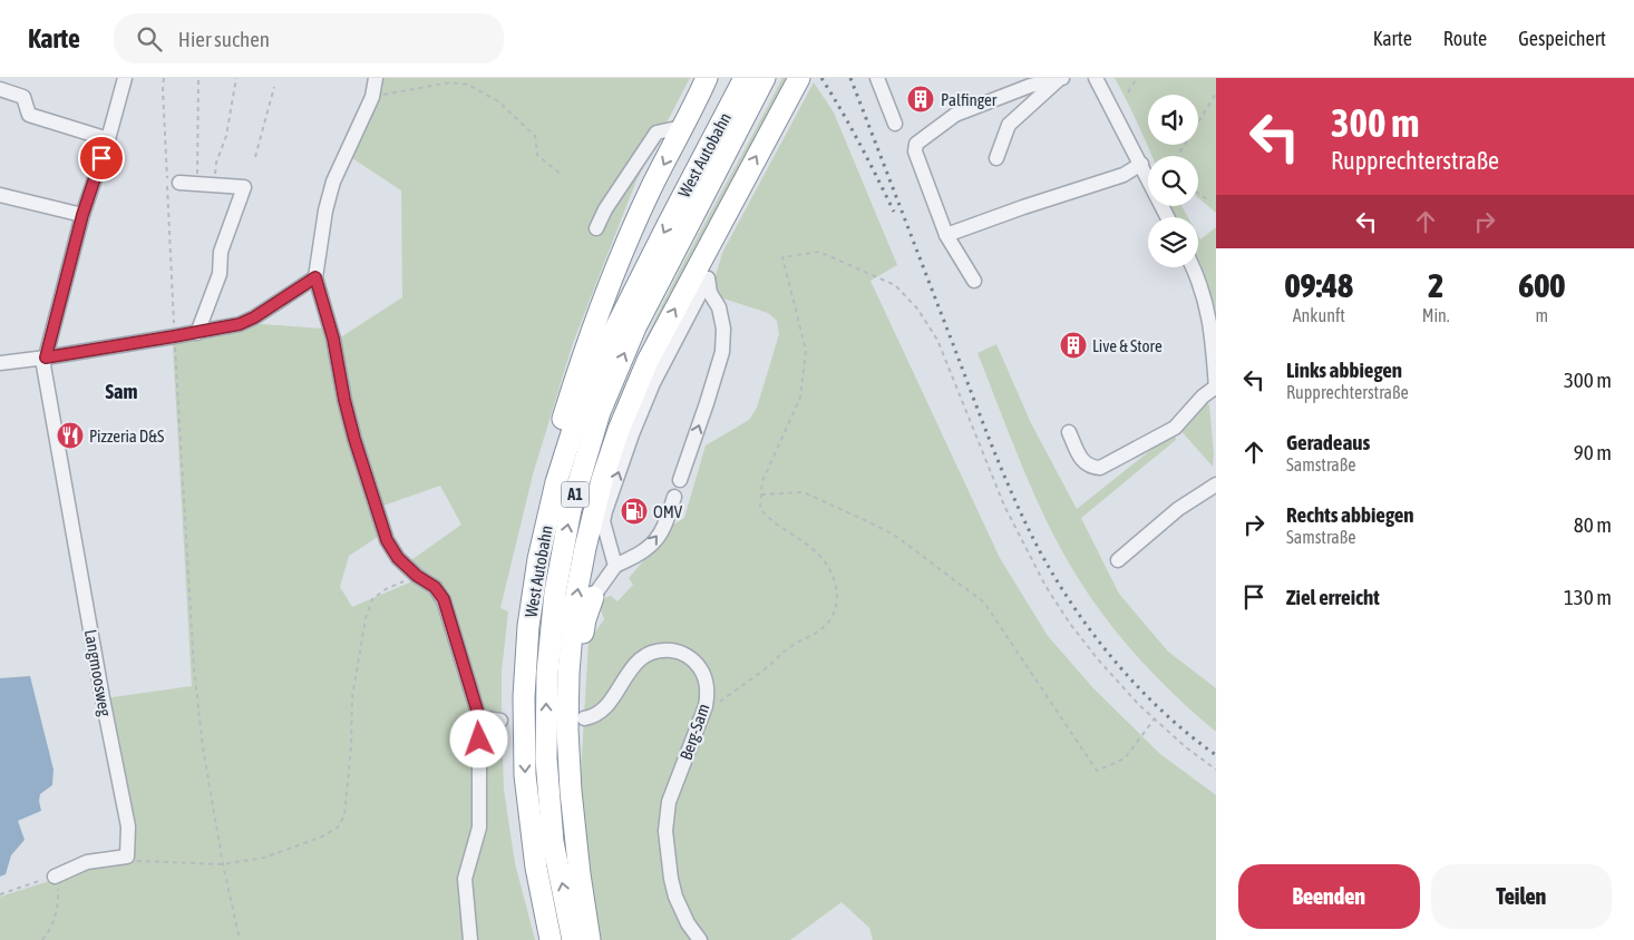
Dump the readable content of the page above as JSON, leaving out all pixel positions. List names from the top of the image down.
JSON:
{
  "streets": {
    "highway": ["West Autobahn", "A1"],
    "street": ["Langmoosweg", "Berg-Sam"]
  },
  "districts": ["Sam"],
  "places": {
    "building": ["Palfinger", "Live & Store"],
    "restaurant": ["Pizzeria D&S"],
    "fuel station": ["OMV"]
  },
  "page": {
    "header": "Karte",
    "search": "Hier suchen",
    "nav": ["Karte", "Route", "Gespeichert"],
    "turn": ["300 m", "Rupprechterstraße"],
    "eta": [
      "09:48",
      "Ankunft",
      "2",
      "Min.",
      "600",
      "m"
    ],
    "list": [
      {
        "name": "Links abbiegen",
        "note": "Rupprechterstraße",
        "value": "300 m"
      },
      {
        "name": "Geradeaus",
        "note": "Samstraße",
        "value": "90 m"
      },
      {
        "name": "Rechts abbiegen",
        "note": "Samstraße",
        "value": "80 m"
      },
      {
        "name": "Ziel erreicht",
        "value": "130 m"
      }
    ],
    "buttons": ["Beenden", "Teilen"]
  }
}
